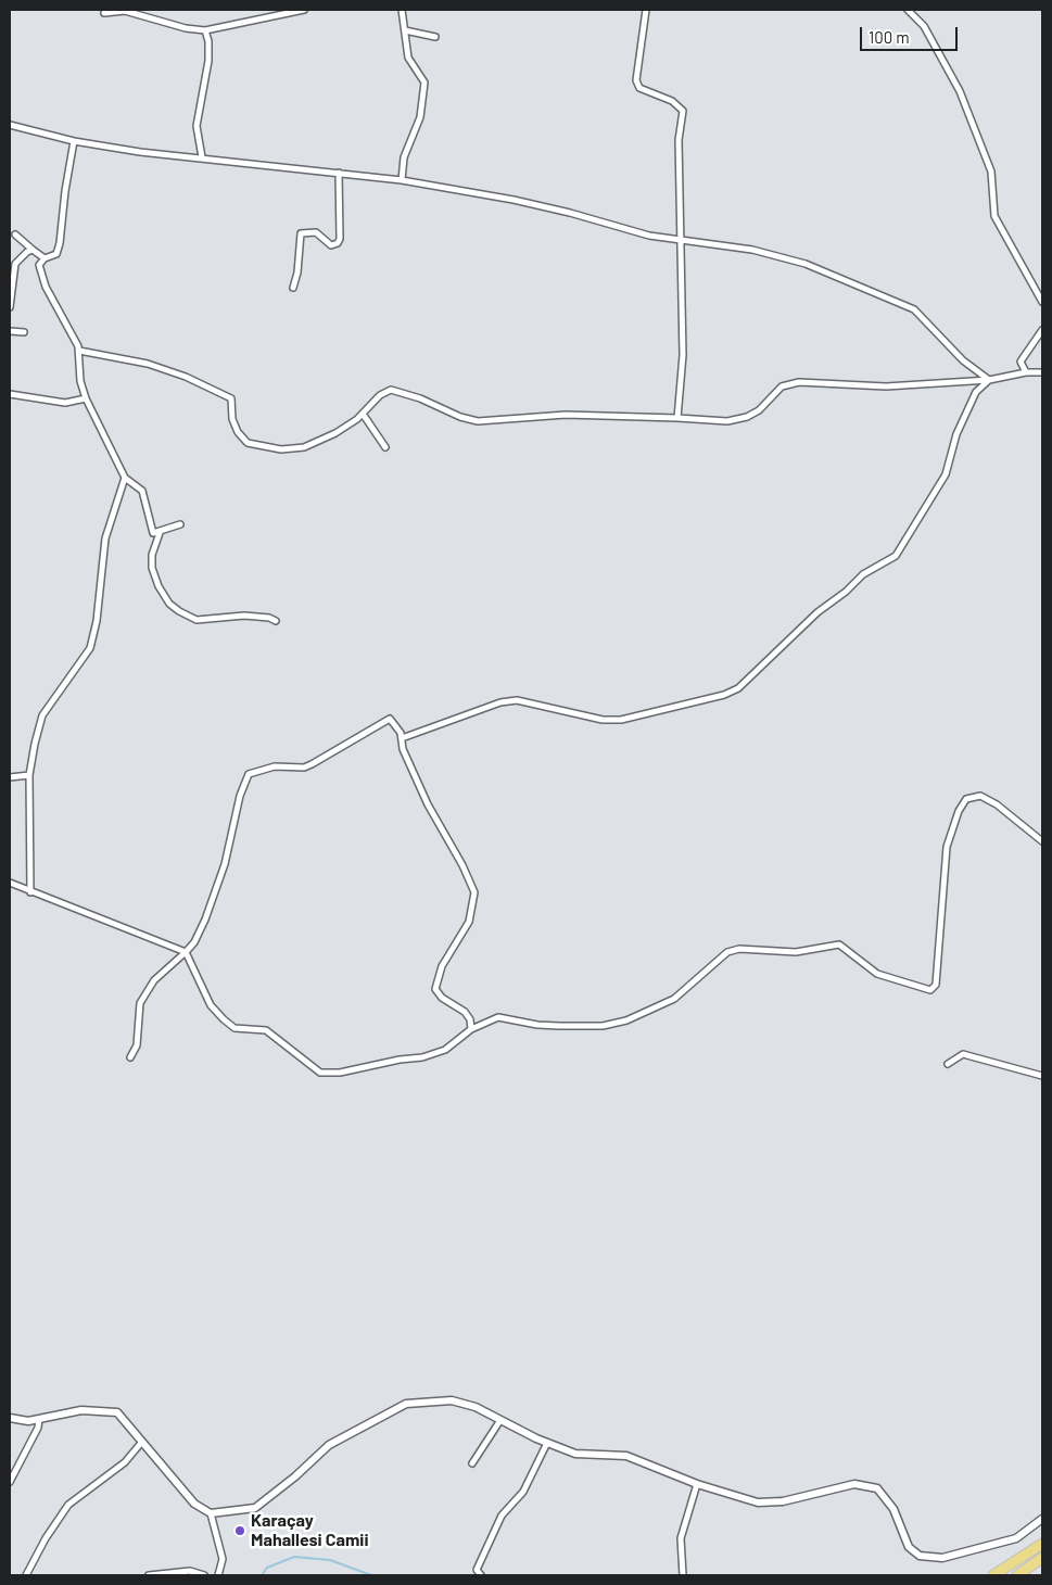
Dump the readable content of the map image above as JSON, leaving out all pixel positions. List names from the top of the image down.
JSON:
{
  "places": ["Karaçay Mahallesi Camii"],
  "scale_bar": "100 m"
}
